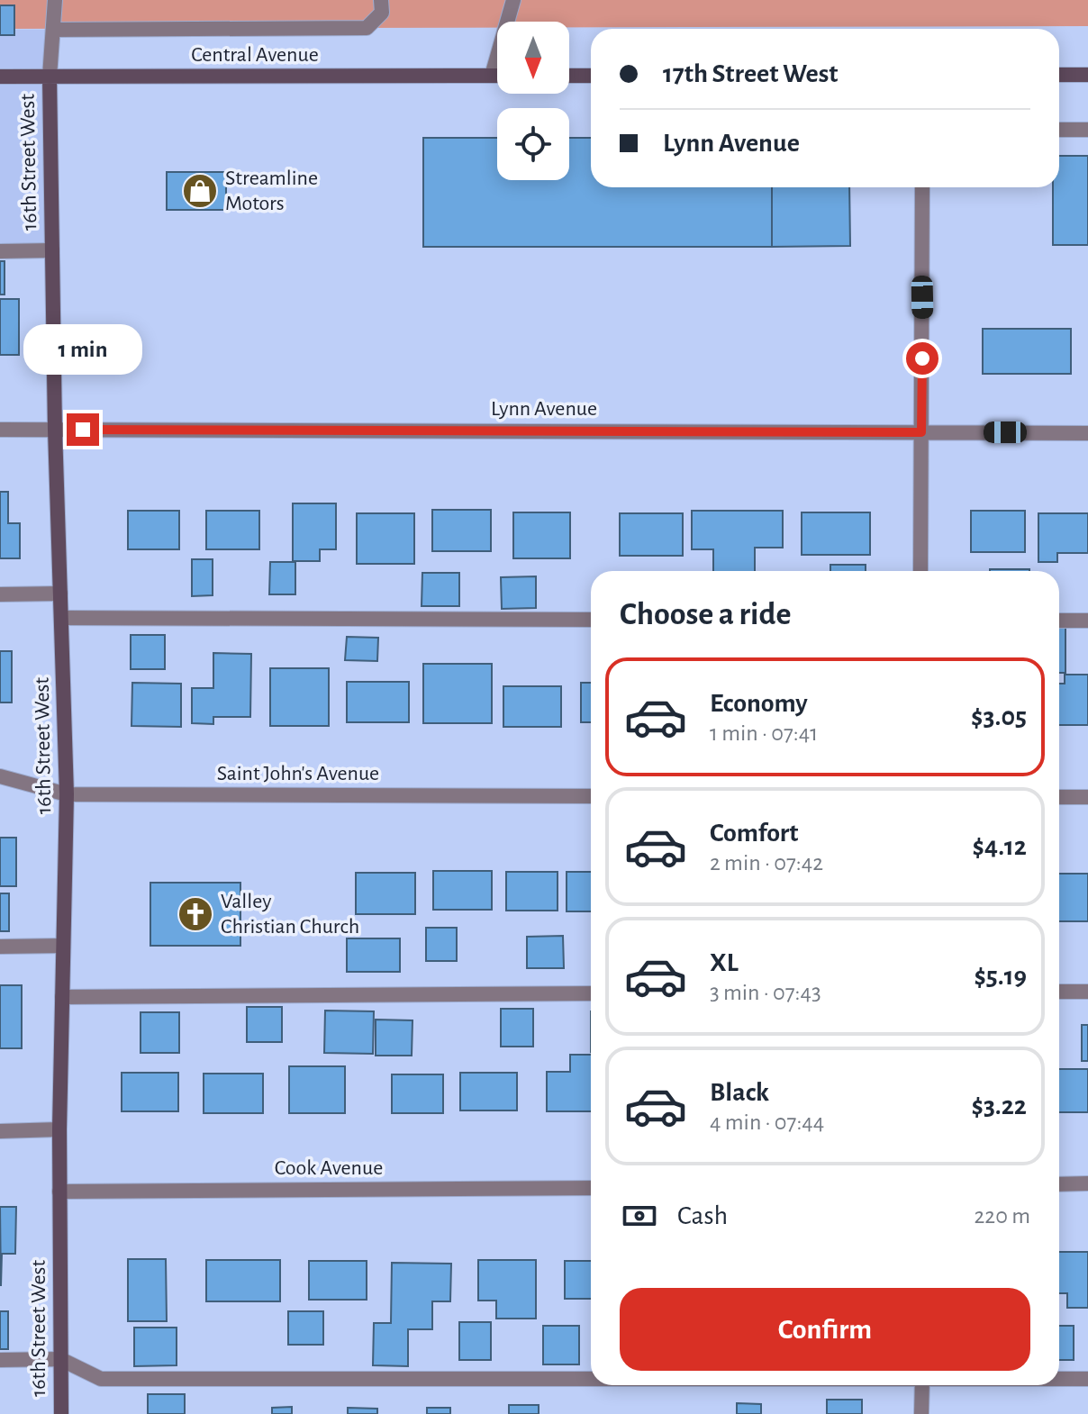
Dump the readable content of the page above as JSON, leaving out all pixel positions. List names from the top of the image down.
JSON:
{
  "streets": {
    "street": [
      "Central Avenue",
      "16th Street West",
      "Lynn Avenue",
      "Saint John's Avenue",
      "Cook Avenue"
    ]
  },
  "crossings": [
    ["Central Avenue", "16th Street West"],
    ["16th Street West", "Lynn Avenue"],
    ["16th Street West", "Saint John's Avenue"],
    ["16th Street West", "Cook Avenue"]
  ],
  "places": {
    "shop": ["Streamline Motors"],
    "church": ["Valley Christian Church"]
  },
  "north": "bottom",
  "page": {
    "banner": ["17th Street West", "Lynn Avenue"],
    "bubble": "1 min",
    "heading": "Choose a ride",
    "list": [
      {
        "name": "Economy",
        "note": "1 min · 07:41",
        "value": "$3.05"
      },
      {
        "name": "Comfort",
        "note": "2 min · 07:42",
        "value": "$4.12"
      },
      {
        "name": "XL",
        "note": "3 min · 07:43",
        "value": "$5.19"
      },
      {
        "name": "Black",
        "note": "4 min · 07:44",
        "value": "$3.22"
      }
    ],
    "pay": ["Cash", "220 m"],
    "buttons": "Confirm"
  }
}
